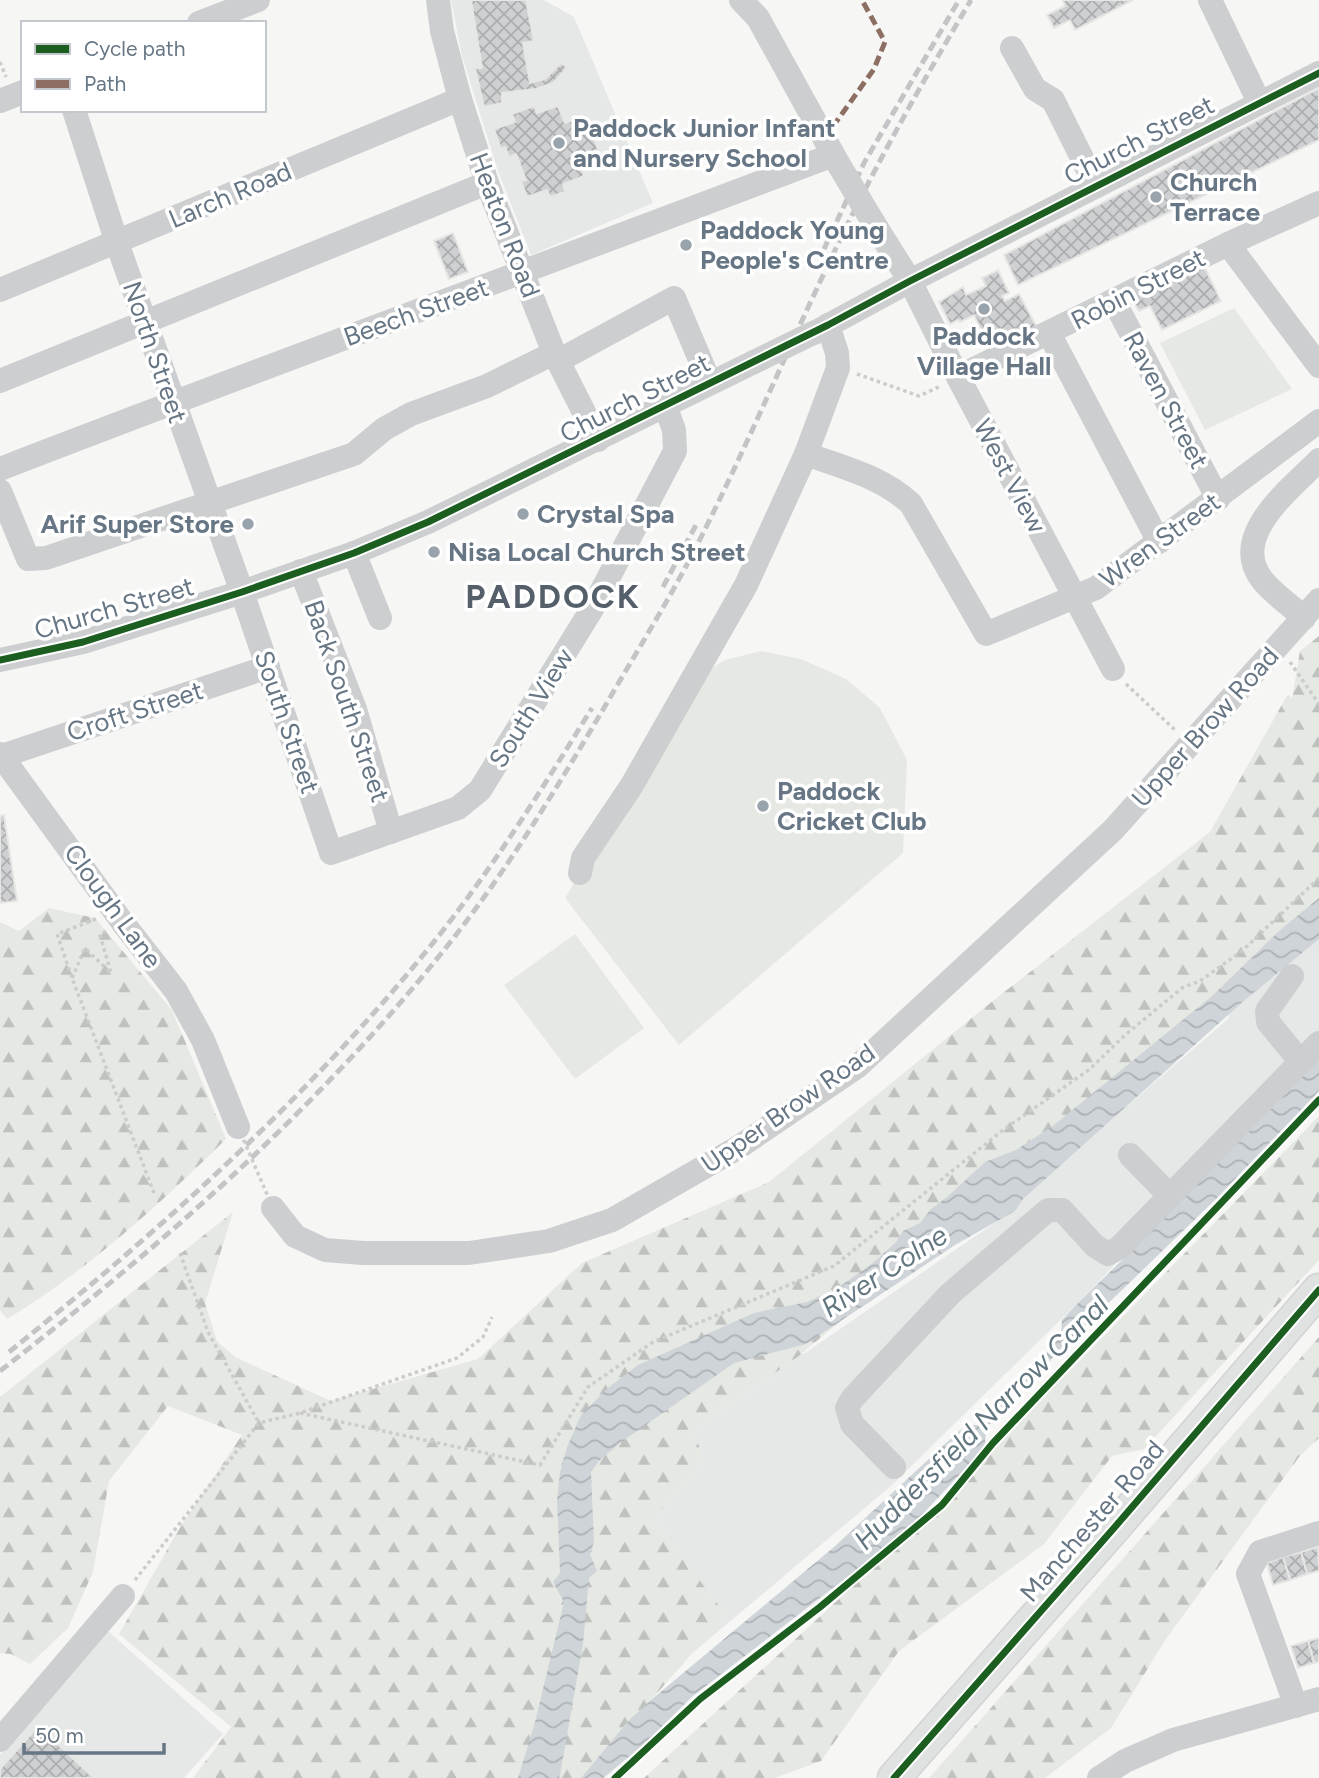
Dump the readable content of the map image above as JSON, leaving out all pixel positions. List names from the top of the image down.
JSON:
{
  "streets": {
    "main road": ["Manchester Road"],
    "street": [
      "Church Street",
      "Larch Road",
      "Heaton Road",
      "Robin Street",
      "Beech Street",
      "North Street",
      "Raven Street",
      "West View",
      "Wren Street",
      "Back South Street",
      "South View",
      "Croft Street",
      "South Street",
      "Upper Brow Road",
      "Clough Lane"
    ]
  },
  "crossings": [
    ["Church Street", "Heaton Road"],
    ["Church Street", "North Street"],
    ["Church Street", "West View"],
    ["Church Street", "Back South Street"],
    ["Church Street", "South View"],
    ["Church Street", "South Street"],
    ["Larch Road", "Heaton Road"],
    ["Larch Road", "North Street"],
    ["Heaton Road", "Beech Street"],
    ["Robin Street", "Raven Street"],
    ["Robin Street", "West View"],
    ["Beech Street", "North Street"],
    ["Beech Street", "West View"],
    ["North Street", "South Street"],
    ["Raven Street", "Wren Street"],
    ["West View", "Wren Street"],
    ["Back South Street", "South View"],
    ["South View", "South Street"],
    ["Croft Street", "South Street"],
    ["Croft Street", "Clough Lane"]
  ],
  "districts": ["PADDOCK"],
  "water": ["River Colne", "Huddersfield Narrow Canal"],
  "places": [
    "Paddock Junior Infant and Nursery School",
    "Church Terrace",
    "Paddock Young People's Centre",
    "Paddock Village Hall",
    "Crystal Spa",
    "Arif Super Store",
    "Nisa Local Church Street",
    "Paddock Cricket Club"
  ],
  "legend": ["Cycle path", "Path"],
  "scale_bar": "50 m"
}
